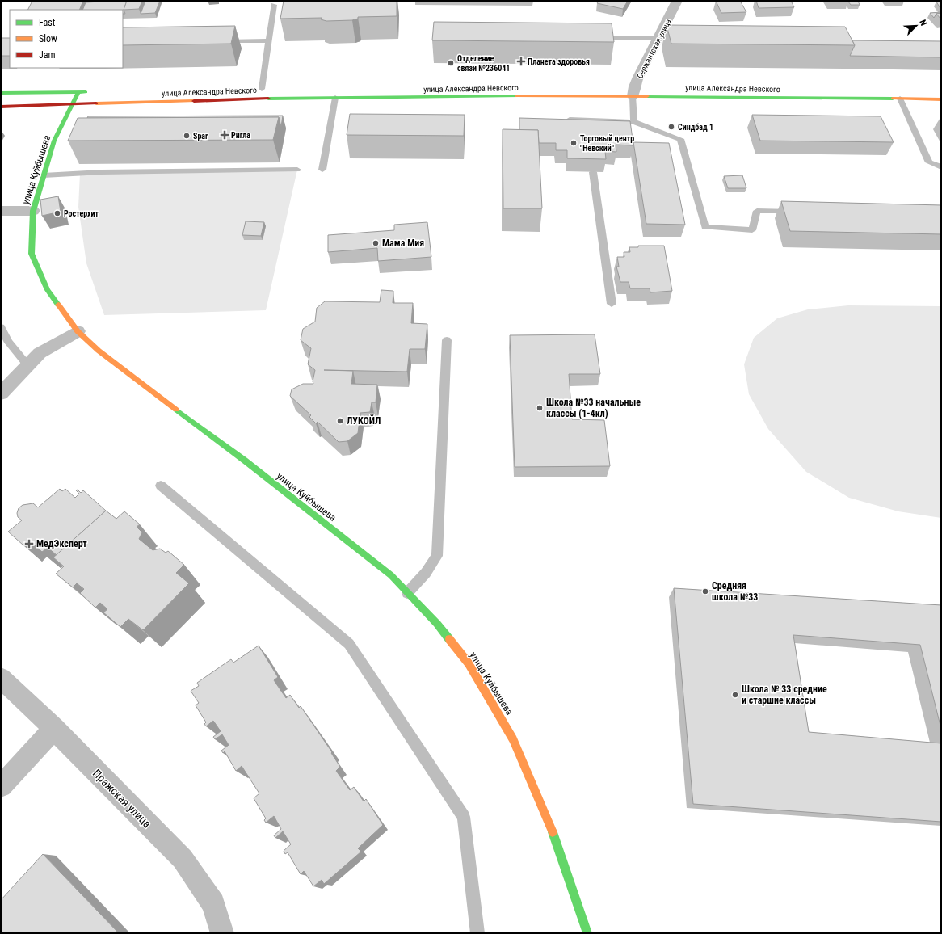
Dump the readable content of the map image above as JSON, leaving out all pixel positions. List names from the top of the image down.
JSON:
{
  "streets": {
    "main road": ["улица Александра Невского", "улица Куйбышева"],
    "street": ["Сержантская улица", "Пражская улица"]
  },
  "crossings": [
    ["Сержантская улица", "улица Александра Невского"],
    ["улица Александра Невского", "улица Куйбышева"]
  ],
  "places": {
    "health": ["Планета здоровья", "Ригла", "МедЭксперт"],
    "other": [
      "Отделение связи №236041",
      "Синдбад 1",
      "Spar",
      "Торговый центр \"Невский\"",
      "Ростерхит",
      "Мама Мия",
      "Школа №33 начальные классы (1-4кл)",
      "ЛУКОЙЛ",
      "Средняя школа №33",
      "Школа № 33 средние и старшие классы"
    ]
  },
  "legend": ["Fast", "Slow", "Jam"],
  "north": "top right"
}
